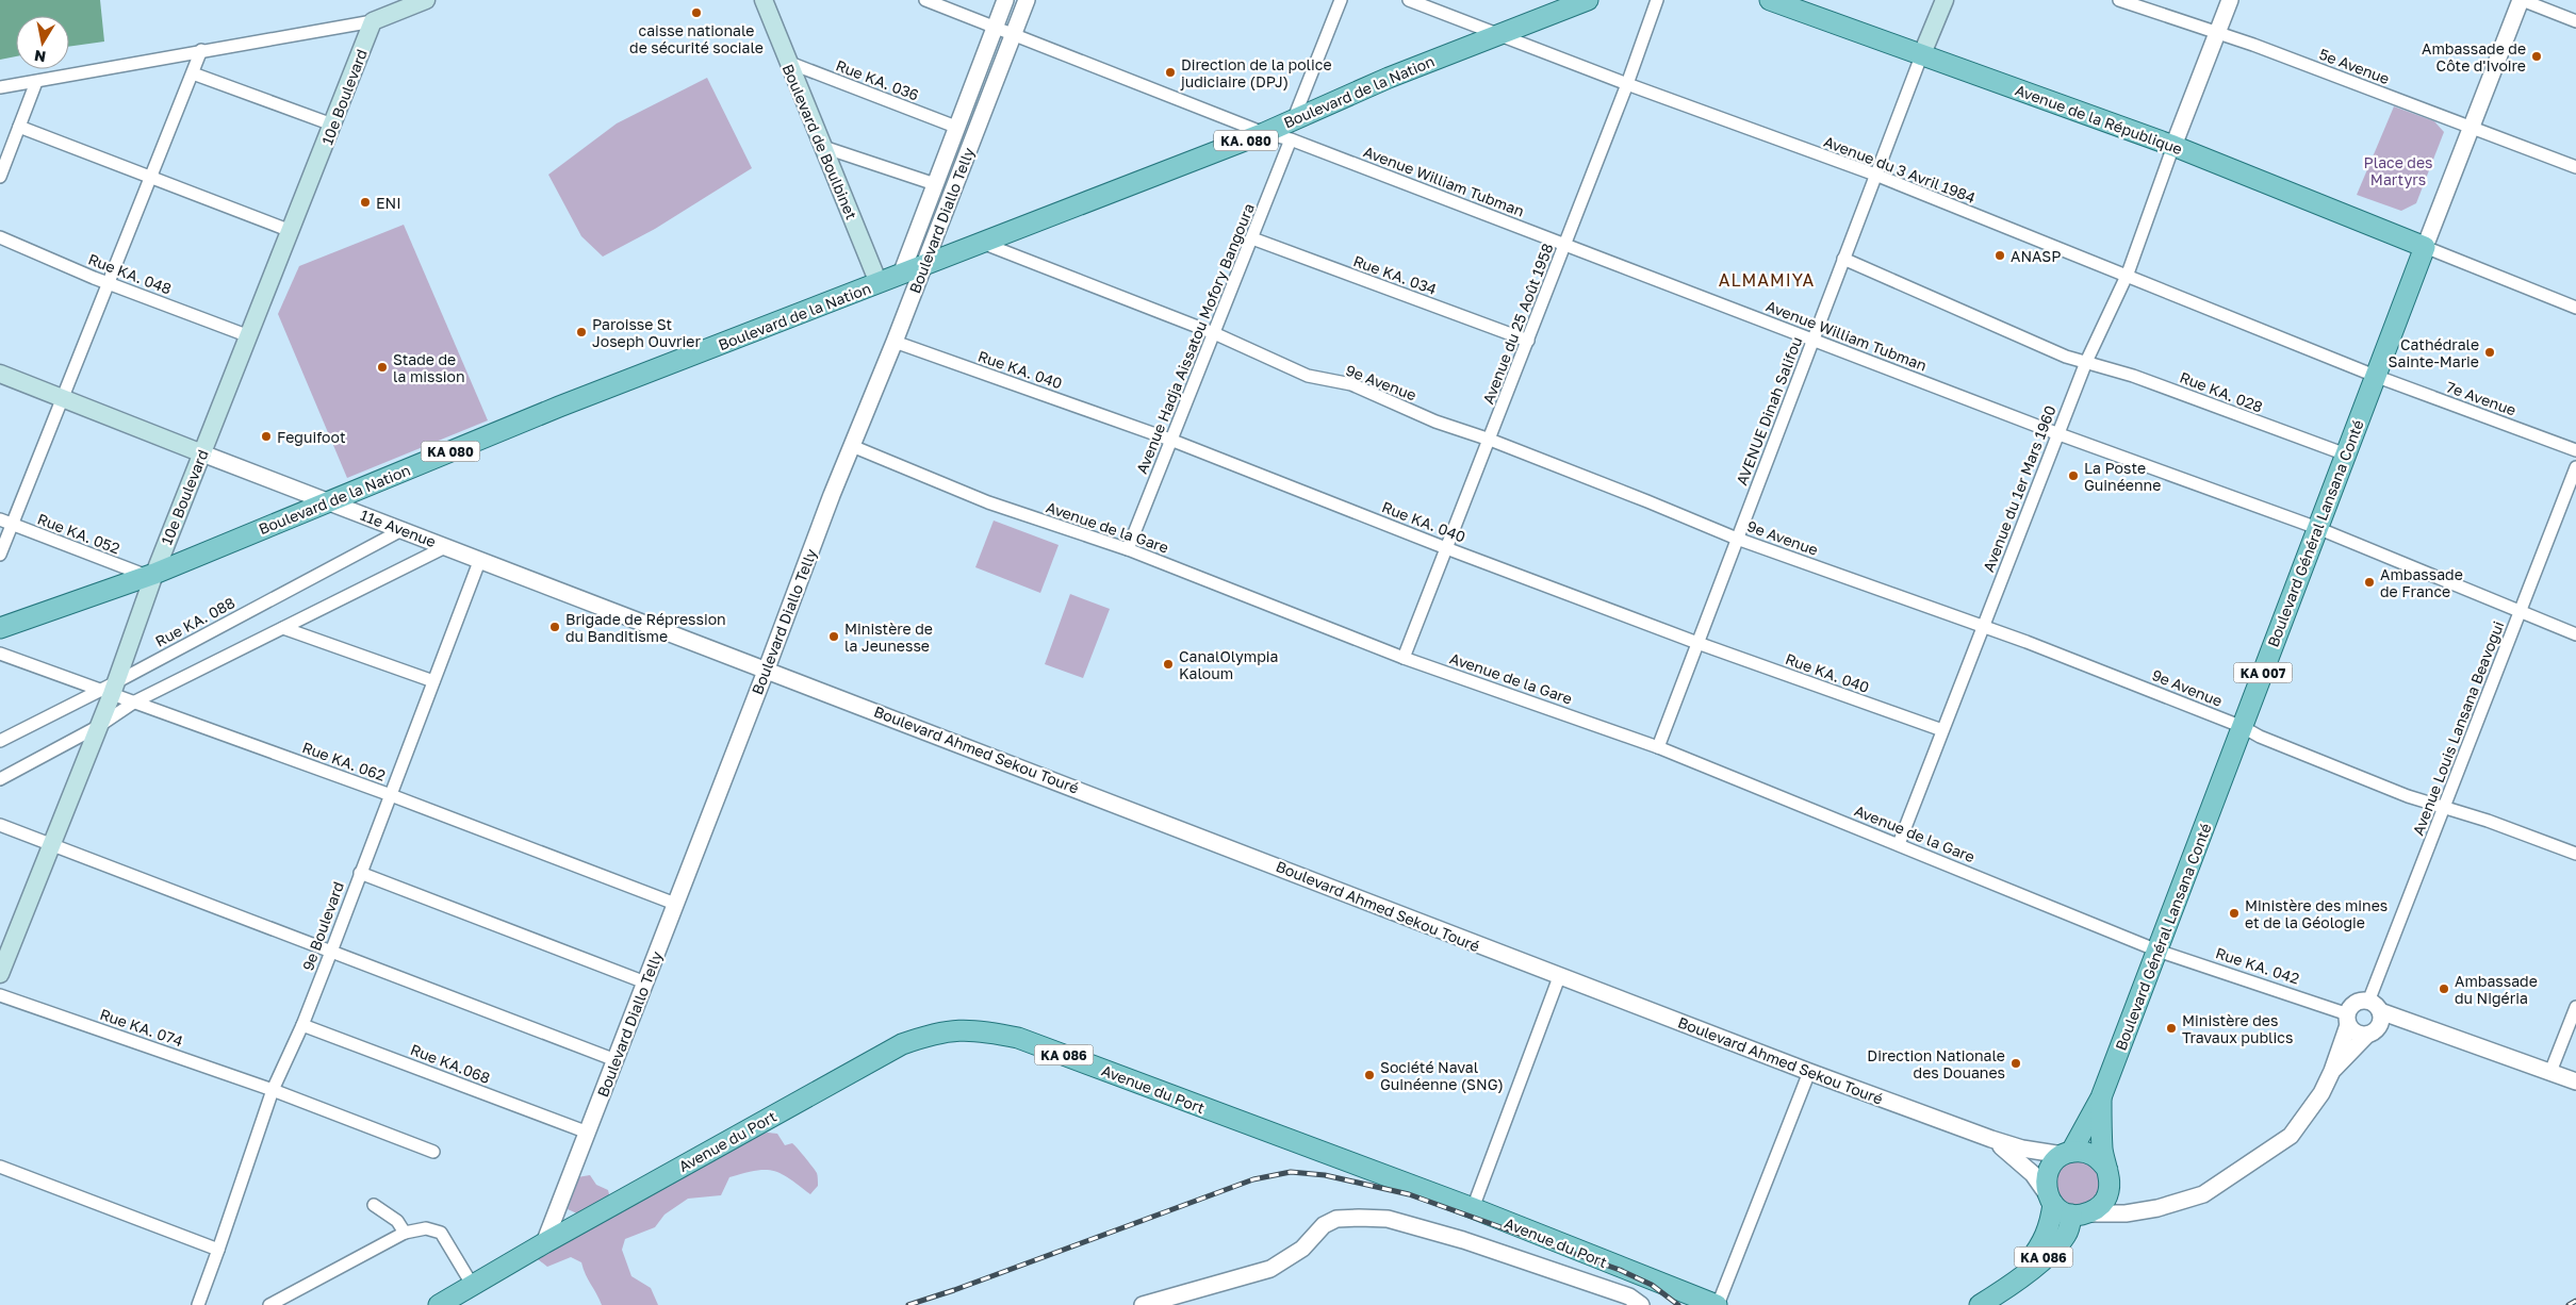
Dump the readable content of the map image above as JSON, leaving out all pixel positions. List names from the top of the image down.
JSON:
{
  "streets": {
    "main road": [
      "Boulevard de la Nation",
      "10e Boulevard",
      "Avenue de la République",
      "KA. 080",
      "Boulevard de Boulbinet",
      "KA 080",
      "11e Avenue",
      "Boulevard Général Lansana Conté",
      "KA 007",
      "KA 086",
      "Avenue du Port"
    ],
    "street": [
      "5e Avenue",
      "Rue KA. 036",
      "Avenue du 3 Avril 1984",
      "Avenue William Tubman",
      "Boulevard Diallo Telly",
      "Rue KA. 048",
      "Rue KA. 034",
      "Avenue du 25 Août 1958",
      "Avenue Hadja Aissatou Mofory Bangoura",
      "Rue KA. 040",
      "9e Avenue",
      "Rue KA. 028",
      "7e Avenue",
      "AVENUE Dinah Salifou",
      "Avenue du 1er Mars 1960",
      "Avenue de la Gare",
      "Rue KA. 052",
      "Rue KA. 088",
      "Avenue Louis Lansana Beavogui",
      "Boulevard Ahmed Sekou Touré",
      "Rue KA. 062",
      "9e Boulevard",
      "Rue KA. 042",
      "Rue KA. 074",
      "Rue KA.068"
    ]
  },
  "crossings": [
    ["5e Avenue", "Boulevard Général Lansana Conté"],
    ["Rue KA. 036", "Boulevard de Boulbinet"],
    ["Rue KA. 036", "Boulevard Diallo Telly"],
    ["Boulevard de la Nation", "10e Boulevard"],
    ["Boulevard de la Nation", "Boulevard de Boulbinet"],
    ["Boulevard de la Nation", "Avenue du 3 Avril 1984"],
    ["Boulevard de la Nation", "Avenue William Tubman"],
    ["Boulevard de la Nation", "Boulevard Diallo Telly"],
    ["Boulevard de la Nation", "9e Avenue"],
    ["Boulevard de la Nation", "11e Avenue"],
    ["Boulevard de la Nation", "Rue KA. 052"],
    ["10e Boulevard", "Rue KA. 048"],
    ["10e Boulevard", "11e Avenue"],
    ["10e Boulevard", "Rue KA. 052"],
    ["10e Boulevard", "Rue KA. 088"],
    ["10e Boulevard", "Rue KA. 062"],
    ["Avenue de la République", "AVENUE Dinah Salifou"],
    ["Avenue de la République", "Avenue du 1er Mars 1960"],
    ["Avenue de la République", "Boulevard Général Lansana Conté"],
    ["Avenue du 3 Avril 1984", "Avenue du 25 Août 1958"],
    ["Avenue du 3 Avril 1984", "7e Avenue"],
    ["Avenue du 3 Avril 1984", "AVENUE Dinah Salifou"],
    ["Avenue du 3 Avril 1984", "Avenue du 1er Mars 1960"],
    ["Avenue du 3 Avril 1984", "Boulevard Général Lansana Conté"],
    ["Avenue William Tubman", "Boulevard Diallo Telly"],
    ["Avenue William Tubman", "Avenue du 25 Août 1958"],
    ["Avenue William Tubman", "Avenue Hadja Aissatou Mofory Bangoura"],
    ["Avenue William Tubman", "AVENUE Dinah Salifou"],
    ["Avenue William Tubman", "Avenue du 1er Mars 1960"],
    ["Avenue William Tubman", "Boulevard Général Lansana Conté"],
    ["Avenue William Tubman", "Avenue Louis Lansana Beavogui"],
    ["Boulevard Diallo Telly", "Rue KA. 040"],
    ["Boulevard Diallo Telly", "Avenue de la Gare"],
    ["Boulevard Diallo Telly", "11e Avenue"],
    ["Boulevard Diallo Telly", "Boulevard Ahmed Sekou Touré"],
    ["Boulevard Diallo Telly", "Rue KA. 062"],
    ["Boulevard Diallo Telly", "Rue KA.068"],
    ["Boulevard Diallo Telly", "Avenue du Port"],
    ["Rue KA. 034", "Avenue du 25 Août 1958"],
    ["Rue KA. 034", "Avenue Hadja Aissatou Mofory Bangoura"],
    ["Avenue du 25 Août 1958", "Rue KA. 040"],
    ["Avenue du 25 Août 1958", "9e Avenue"],
    ["Avenue du 25 Août 1958", "Avenue de la Gare"],
    ["Avenue Hadja Aissatou Mofory Bangoura", "Rue KA. 040"],
    ["Avenue Hadja Aissatou Mofory Bangoura", "9e Avenue"],
    ["Avenue Hadja Aissatou Mofory Bangoura", "Avenue de la Gare"],
    ["Rue KA. 040", "AVENUE Dinah Salifou"],
    ["Rue KA. 040", "Avenue du 1er Mars 1960"],
    ["9e Avenue", "AVENUE Dinah Salifou"],
    ["9e Avenue", "Avenue du 1er Mars 1960"],
    ["9e Avenue", "Boulevard Général Lansana Conté"],
    ["9e Avenue", "Avenue Louis Lansana Beavogui"],
    ["Rue KA. 028", "AVENUE Dinah Salifou"],
    ["Rue KA. 028", "Avenue du 1er Mars 1960"],
    ["Rue KA. 028", "Boulevard Général Lansana Conté"],
    ["7e Avenue", "Boulevard Général Lansana Conté"],
    ["AVENUE Dinah Salifou", "Avenue de la Gare"],
    ["Avenue du 1er Mars 1960", "Avenue de la Gare"],
    ["Avenue de la Gare", "Boulevard Général Lansana Conté"],
    ["Avenue de la Gare", "Rue KA. 042"],
    ["11e Avenue", "Rue KA. 088"],
    ["11e Avenue", "Boulevard Ahmed Sekou Touré"],
    ["11e Avenue", "9e Boulevard"],
    ["Boulevard Général Lansana Conté", "Boulevard Ahmed Sekou Touré"],
    ["Boulevard Général Lansana Conté", "Rue KA. 042"],
    ["Boulevard Général Lansana Conté", "KA 086"],
    ["Rue KA. 088", "Rue KA. 062"],
    ["Avenue Louis Lansana Beavogui", "Rue KA. 042"],
    ["Boulevard Ahmed Sekou Touré", "KA 086"],
    ["Rue KA. 062", "9e Boulevard"],
    ["9e Boulevard", "Rue KA. 074"],
    ["9e Boulevard", "Rue KA.068"]
  ],
  "districts": ["ALMAMIYA"],
  "parks": ["Place des Martyrs"],
  "places": [
    "caisse nationale de sécurité sociale",
    "Ambassade de Côte d'Ivoire",
    "Direction de la police judiciaire (DPJ)",
    "ENI",
    "ANASP",
    "Paroisse St Joseph Ouvrier",
    "Cathédrale Sainte-Marie",
    "Stade de la mission",
    "Feguifoot",
    "La Poste Guinéenne",
    "Ambassade de France",
    "Brigade de Répression du Banditisme",
    "Ministère de la Jeunesse",
    "CanalOlympia Kaloum",
    "Ministère des mines et de la Géologie",
    "Ambassade du Nigéria",
    "Ministère des Travaux publics",
    "Direction Nationale des Douanes",
    "Société Naval Guinéenne (SNG)"
  ],
  "north": "bottom"
}
